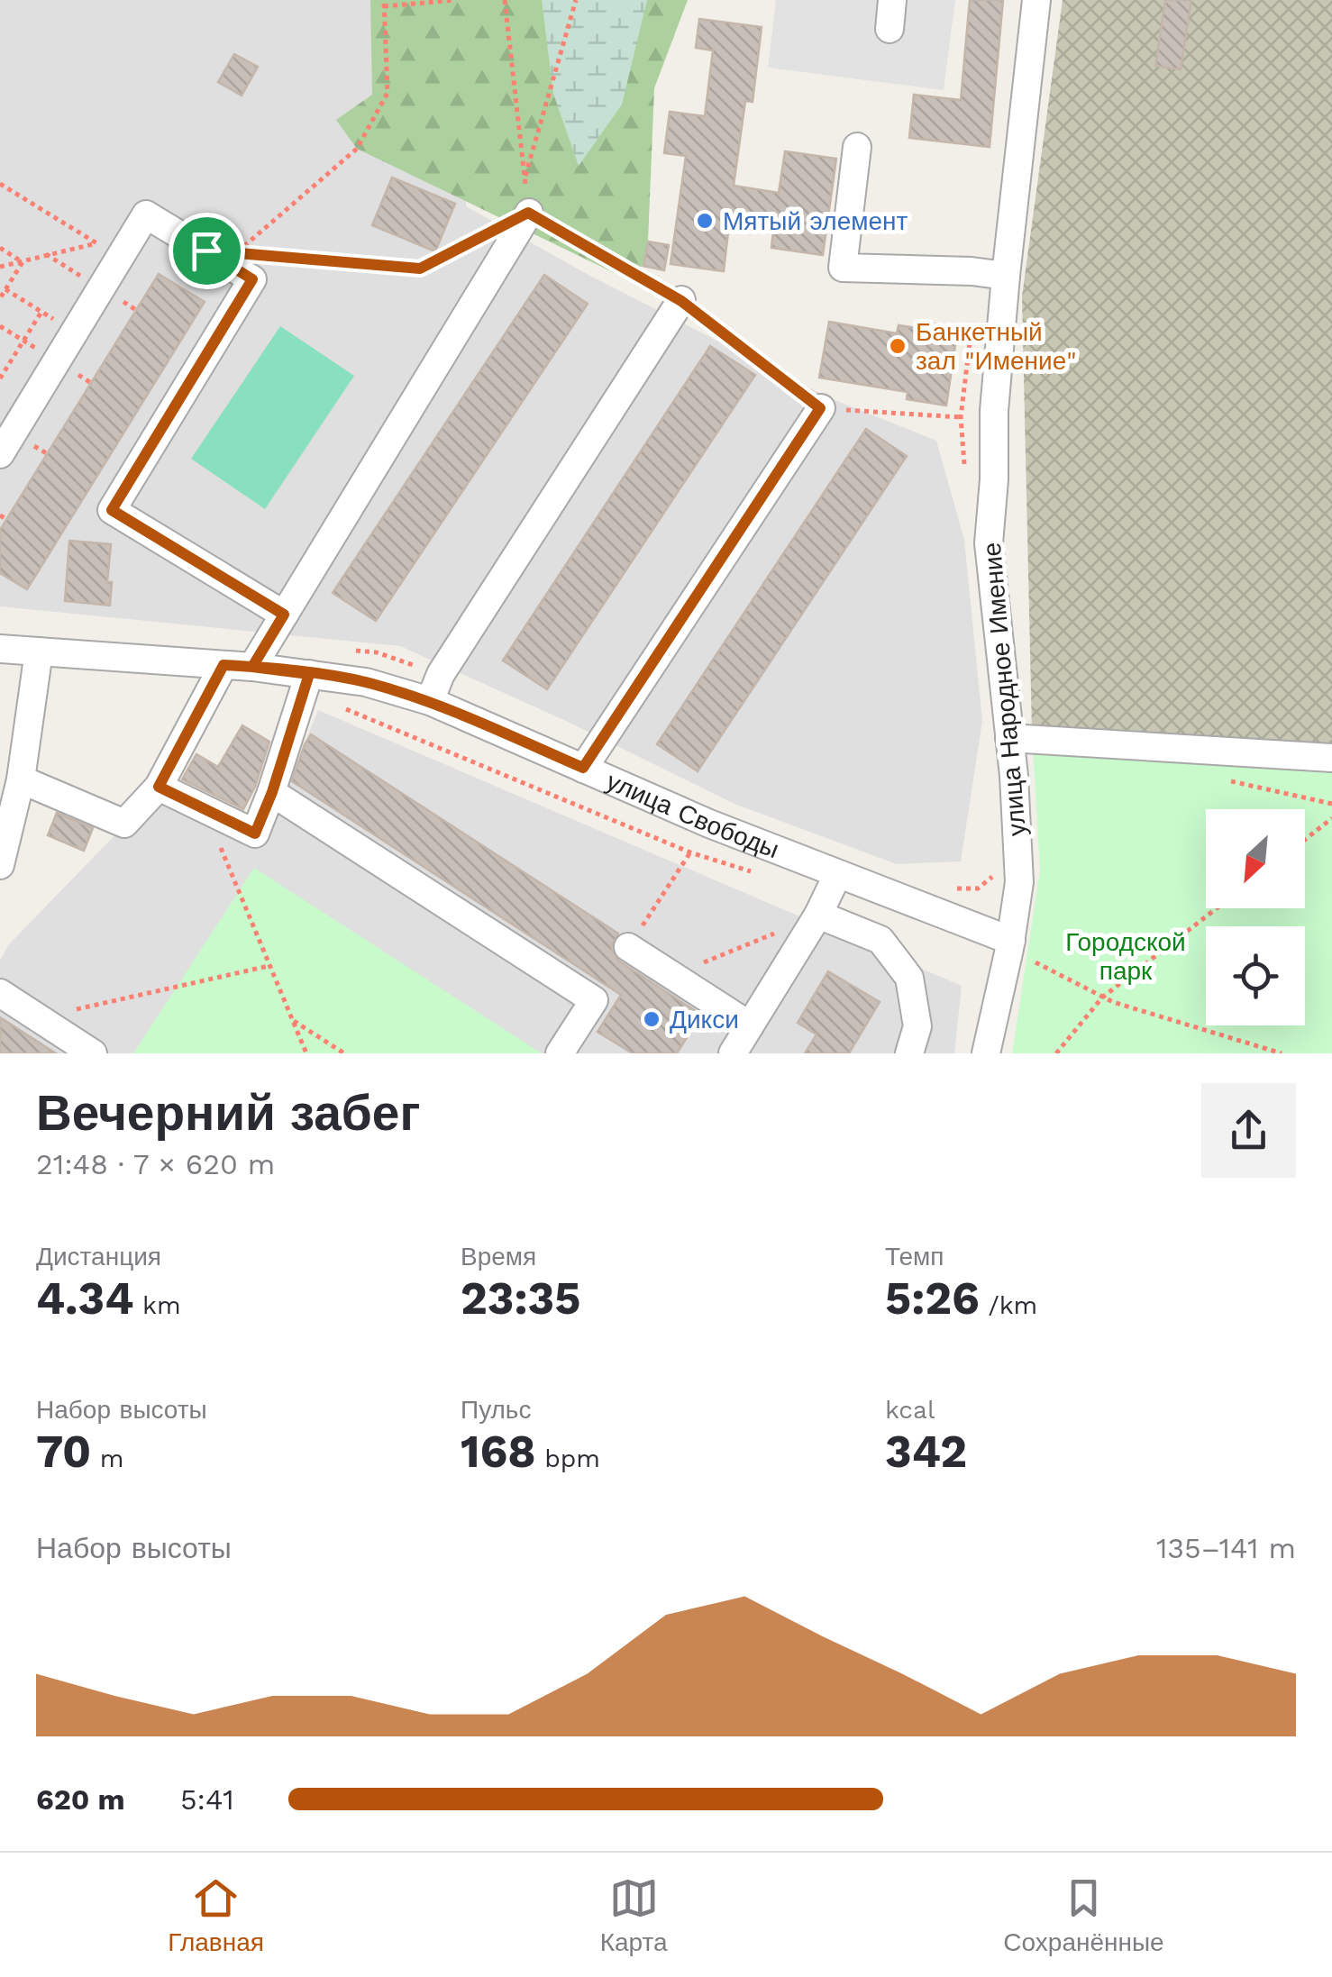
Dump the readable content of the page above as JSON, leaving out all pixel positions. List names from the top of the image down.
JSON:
{
  "streets": {
    "street": ["улица Народное Имение", "улица Свободы"]
  },
  "crossings": [
    ["улица Народное Имение", "улица Свободы"]
  ],
  "parks": ["Городской парк"],
  "places": ["Мятый элемент", "Банкетный зал \"Имение\"", "Дикси"],
  "north": "bottom left",
  "page": {
    "heading": ["Вечерний забег", "21:48 · 7 × 620 m"],
    "stats": [
      ["Дистанция", "4.34 km"],
      ["Время", "23:35"],
      ["Темп", "5:26 /km"],
      ["Набор высоты", "70 m"],
      ["Пульс", "168 bpm"],
      ["kcal", "342"]
    ],
    "chart": ["Набор высоты", "135–141 m"],
    "list": [
      {
        "name": "620 m",
        "note": "5:41"
      }
    ],
    "tabs": ["Главная", "Карта", "Сохранённые"]
  }
}
